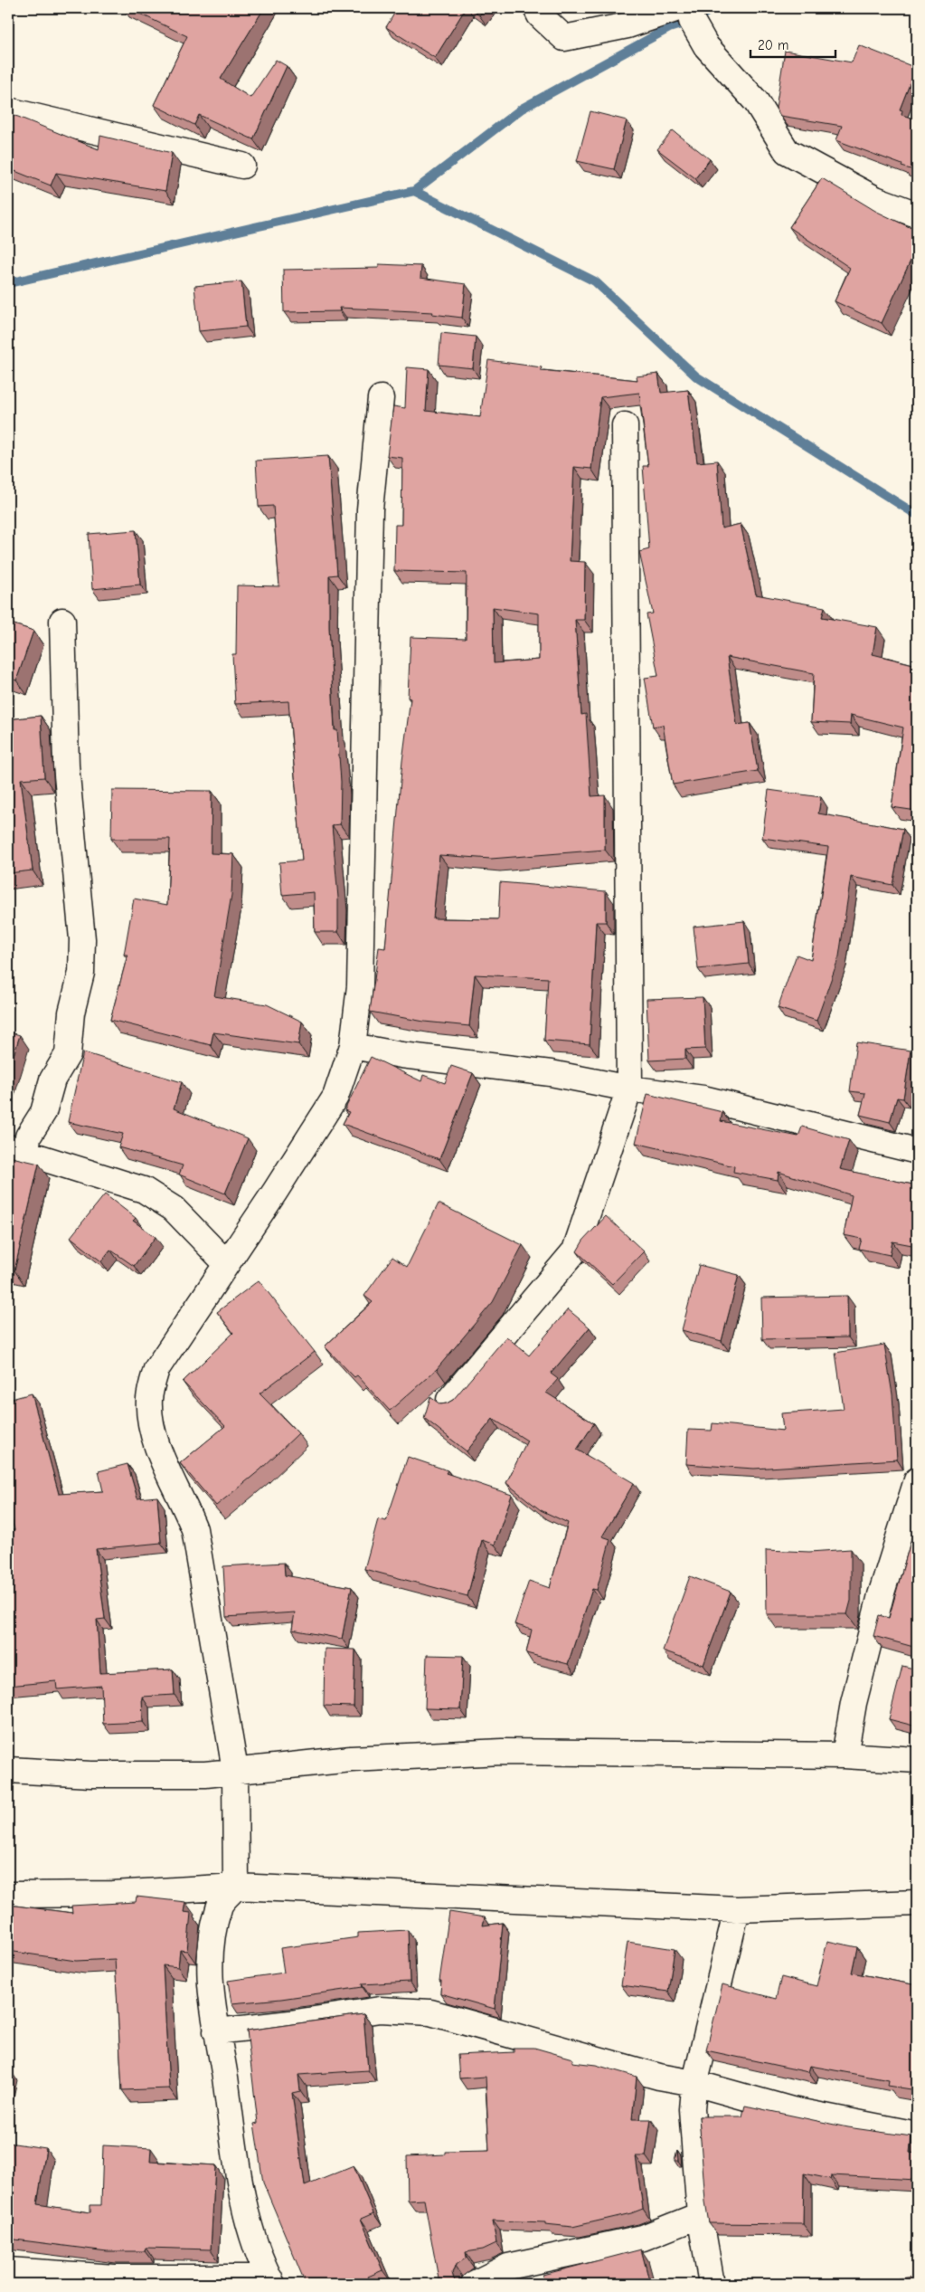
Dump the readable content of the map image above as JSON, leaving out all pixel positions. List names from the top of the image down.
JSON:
{
  "scale_bar": "20 m"
}
